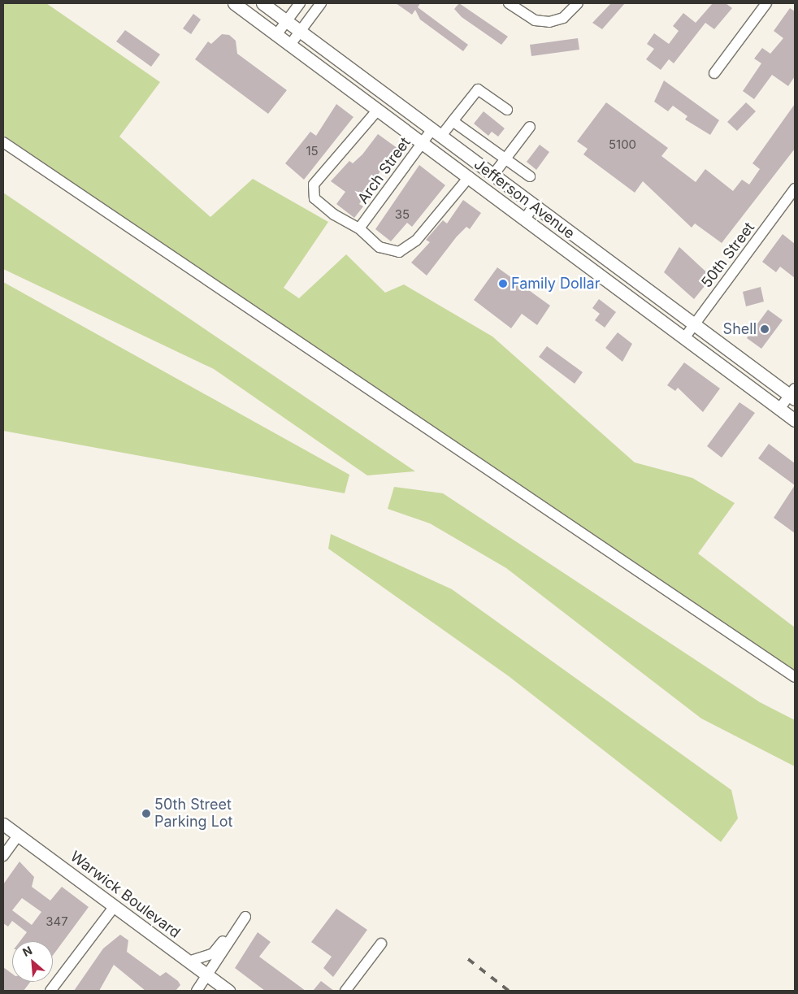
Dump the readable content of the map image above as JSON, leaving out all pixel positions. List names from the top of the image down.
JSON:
{
  "streets": {
    "main road": ["Jefferson Avenue", "Warwick Boulevard"],
    "street": ["Arch Street", "50th Street"]
  },
  "crossings": [
    ["Arch Street", "Jefferson Avenue"],
    ["Jefferson Avenue", "50th Street"]
  ],
  "places": ["Family Dollar", "Shell", "50th Street Parking Lot"],
  "house_numbers": [
    "5100",
    "15",
    "35",
    "347"
  ],
  "north": "top left"
}
